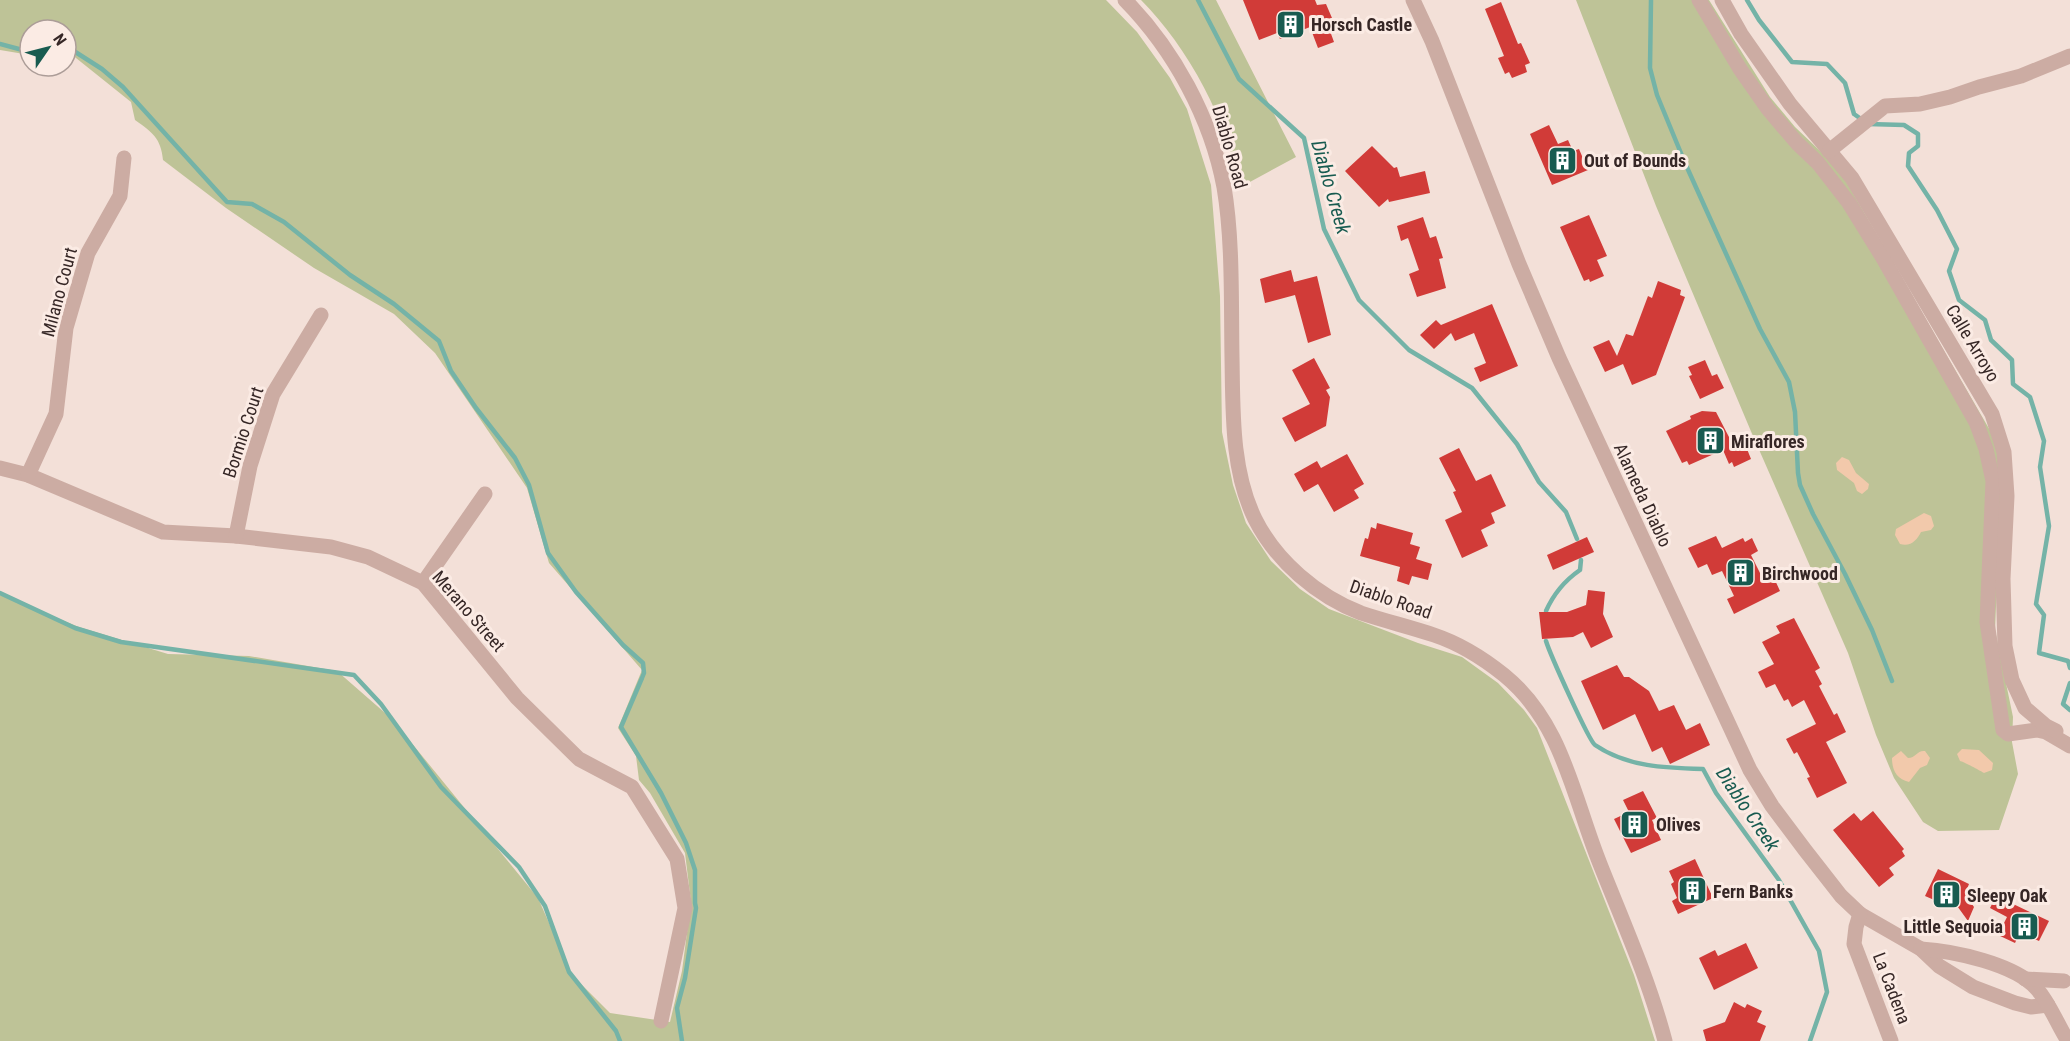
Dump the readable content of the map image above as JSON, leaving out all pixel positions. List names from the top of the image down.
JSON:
{
  "streets": {
    "street": [
      "Diablo Road",
      "Milano Court",
      "Calle Arroyo",
      "Bormio Court",
      "Alameda Diablo",
      "Merano Street",
      "La Cadena"
    ]
  },
  "crossings": [
    ["Milano Court", "Merano Street"],
    ["Bormio Court", "Merano Street"],
    ["Alameda Diablo", "La Cadena"]
  ],
  "water": ["Diablo Creek"],
  "places": {
    "building": [
      "Horsch Castle",
      "Out of Bounds",
      "Miraflores",
      "Birchwood",
      "Olives",
      "Fern Banks",
      "Sleepy Oak",
      "Little Sequoia"
    ]
  },
  "north": "top right"
}
